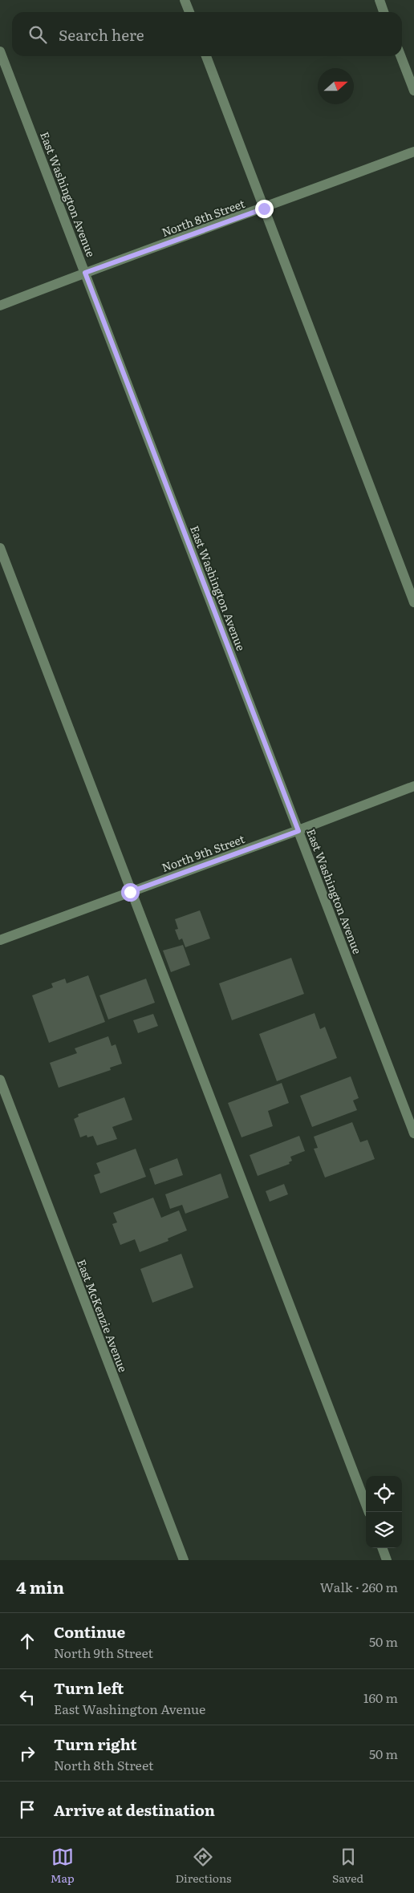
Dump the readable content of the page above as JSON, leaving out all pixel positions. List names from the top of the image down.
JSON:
{
  "streets": {
    "street": [
      "East Washington Avenue",
      "North 8th Street",
      "North 9th Street",
      "East McKenzie Avenue"
    ]
  },
  "crossings": [
    ["East Washington Avenue", "North 8th Street"],
    ["East Washington Avenue", "North 9th Street"]
  ],
  "north": "right",
  "page": {
    "search": "Search here",
    "heading": ["4 min", "Walk · 260 m"],
    "list": [
      ["Continue", "North 9th Street", "50 m"],
      ["Turn left", "East Washington Avenue", "160 m"],
      ["Turn right", "North 8th Street", "50 m"],
      "Arrive at destination"
    ],
    "nav": ["Map", "Directions", "Saved"]
  }
}
